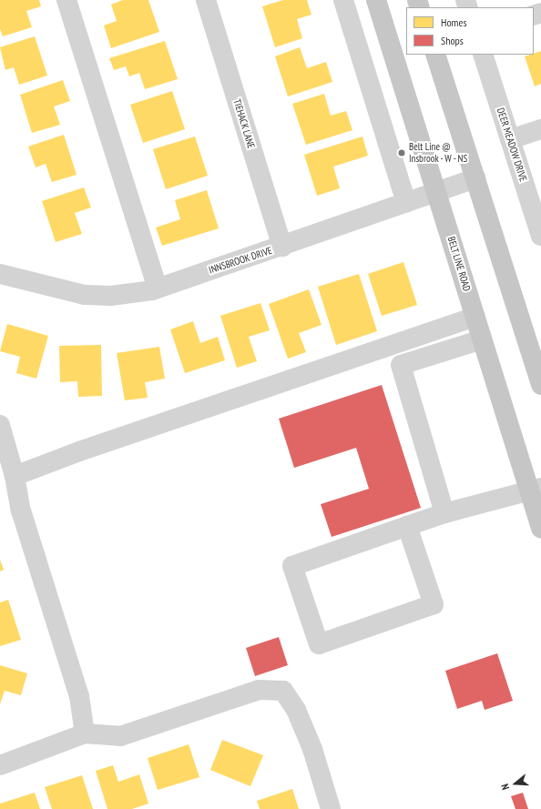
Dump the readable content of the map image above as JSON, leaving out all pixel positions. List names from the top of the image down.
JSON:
{
  "streets": {
    "main road": ["BELT LINE ROAD"],
    "street": ["TIEHACK LANE", "DEER MEADOW DRIVE", "INNSBROOK DRIVE"]
  },
  "crossings": [
    ["TIEHACK LANE", "INNSBROOK DRIVE"],
    ["INNSBROOK DRIVE", "BELT LINE ROAD"]
  ],
  "places": ["Belt Line @ Insbrook - W - NS"],
  "legend": ["Homes", "Shops"],
  "north": "left"
}
